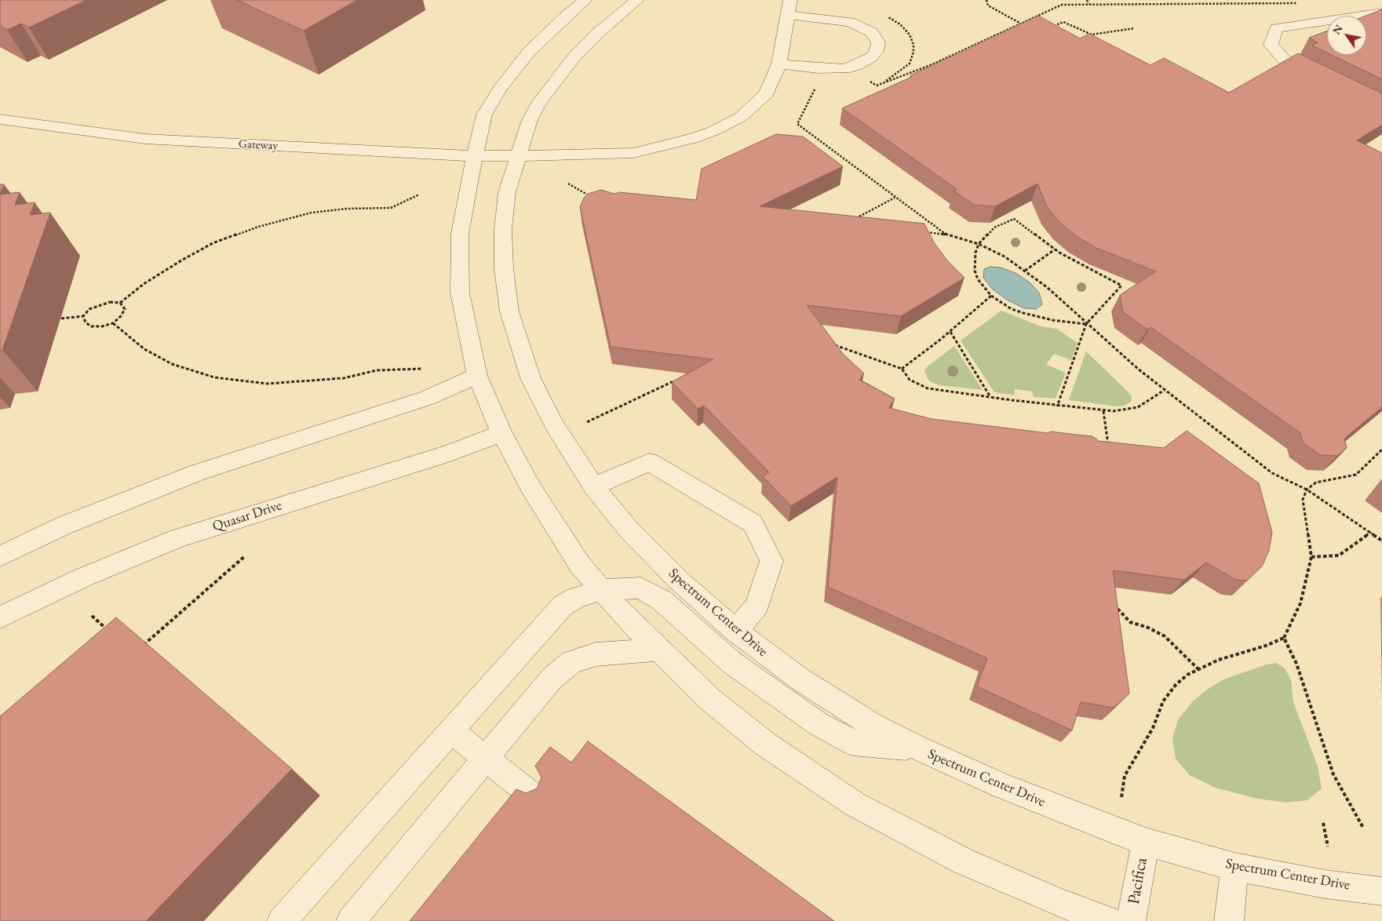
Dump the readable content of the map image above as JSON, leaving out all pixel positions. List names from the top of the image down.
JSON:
{
  "streets": {
    "street": [
      "Gateway",
      "Quasar Drive",
      "Spectrum Center Drive",
      "Pacifica"
    ]
  },
  "crossings": [
    ["Gateway", "Spectrum Center Drive"],
    ["Spectrum Center Drive", "Pacifica"]
  ],
  "north": "top left"
}
